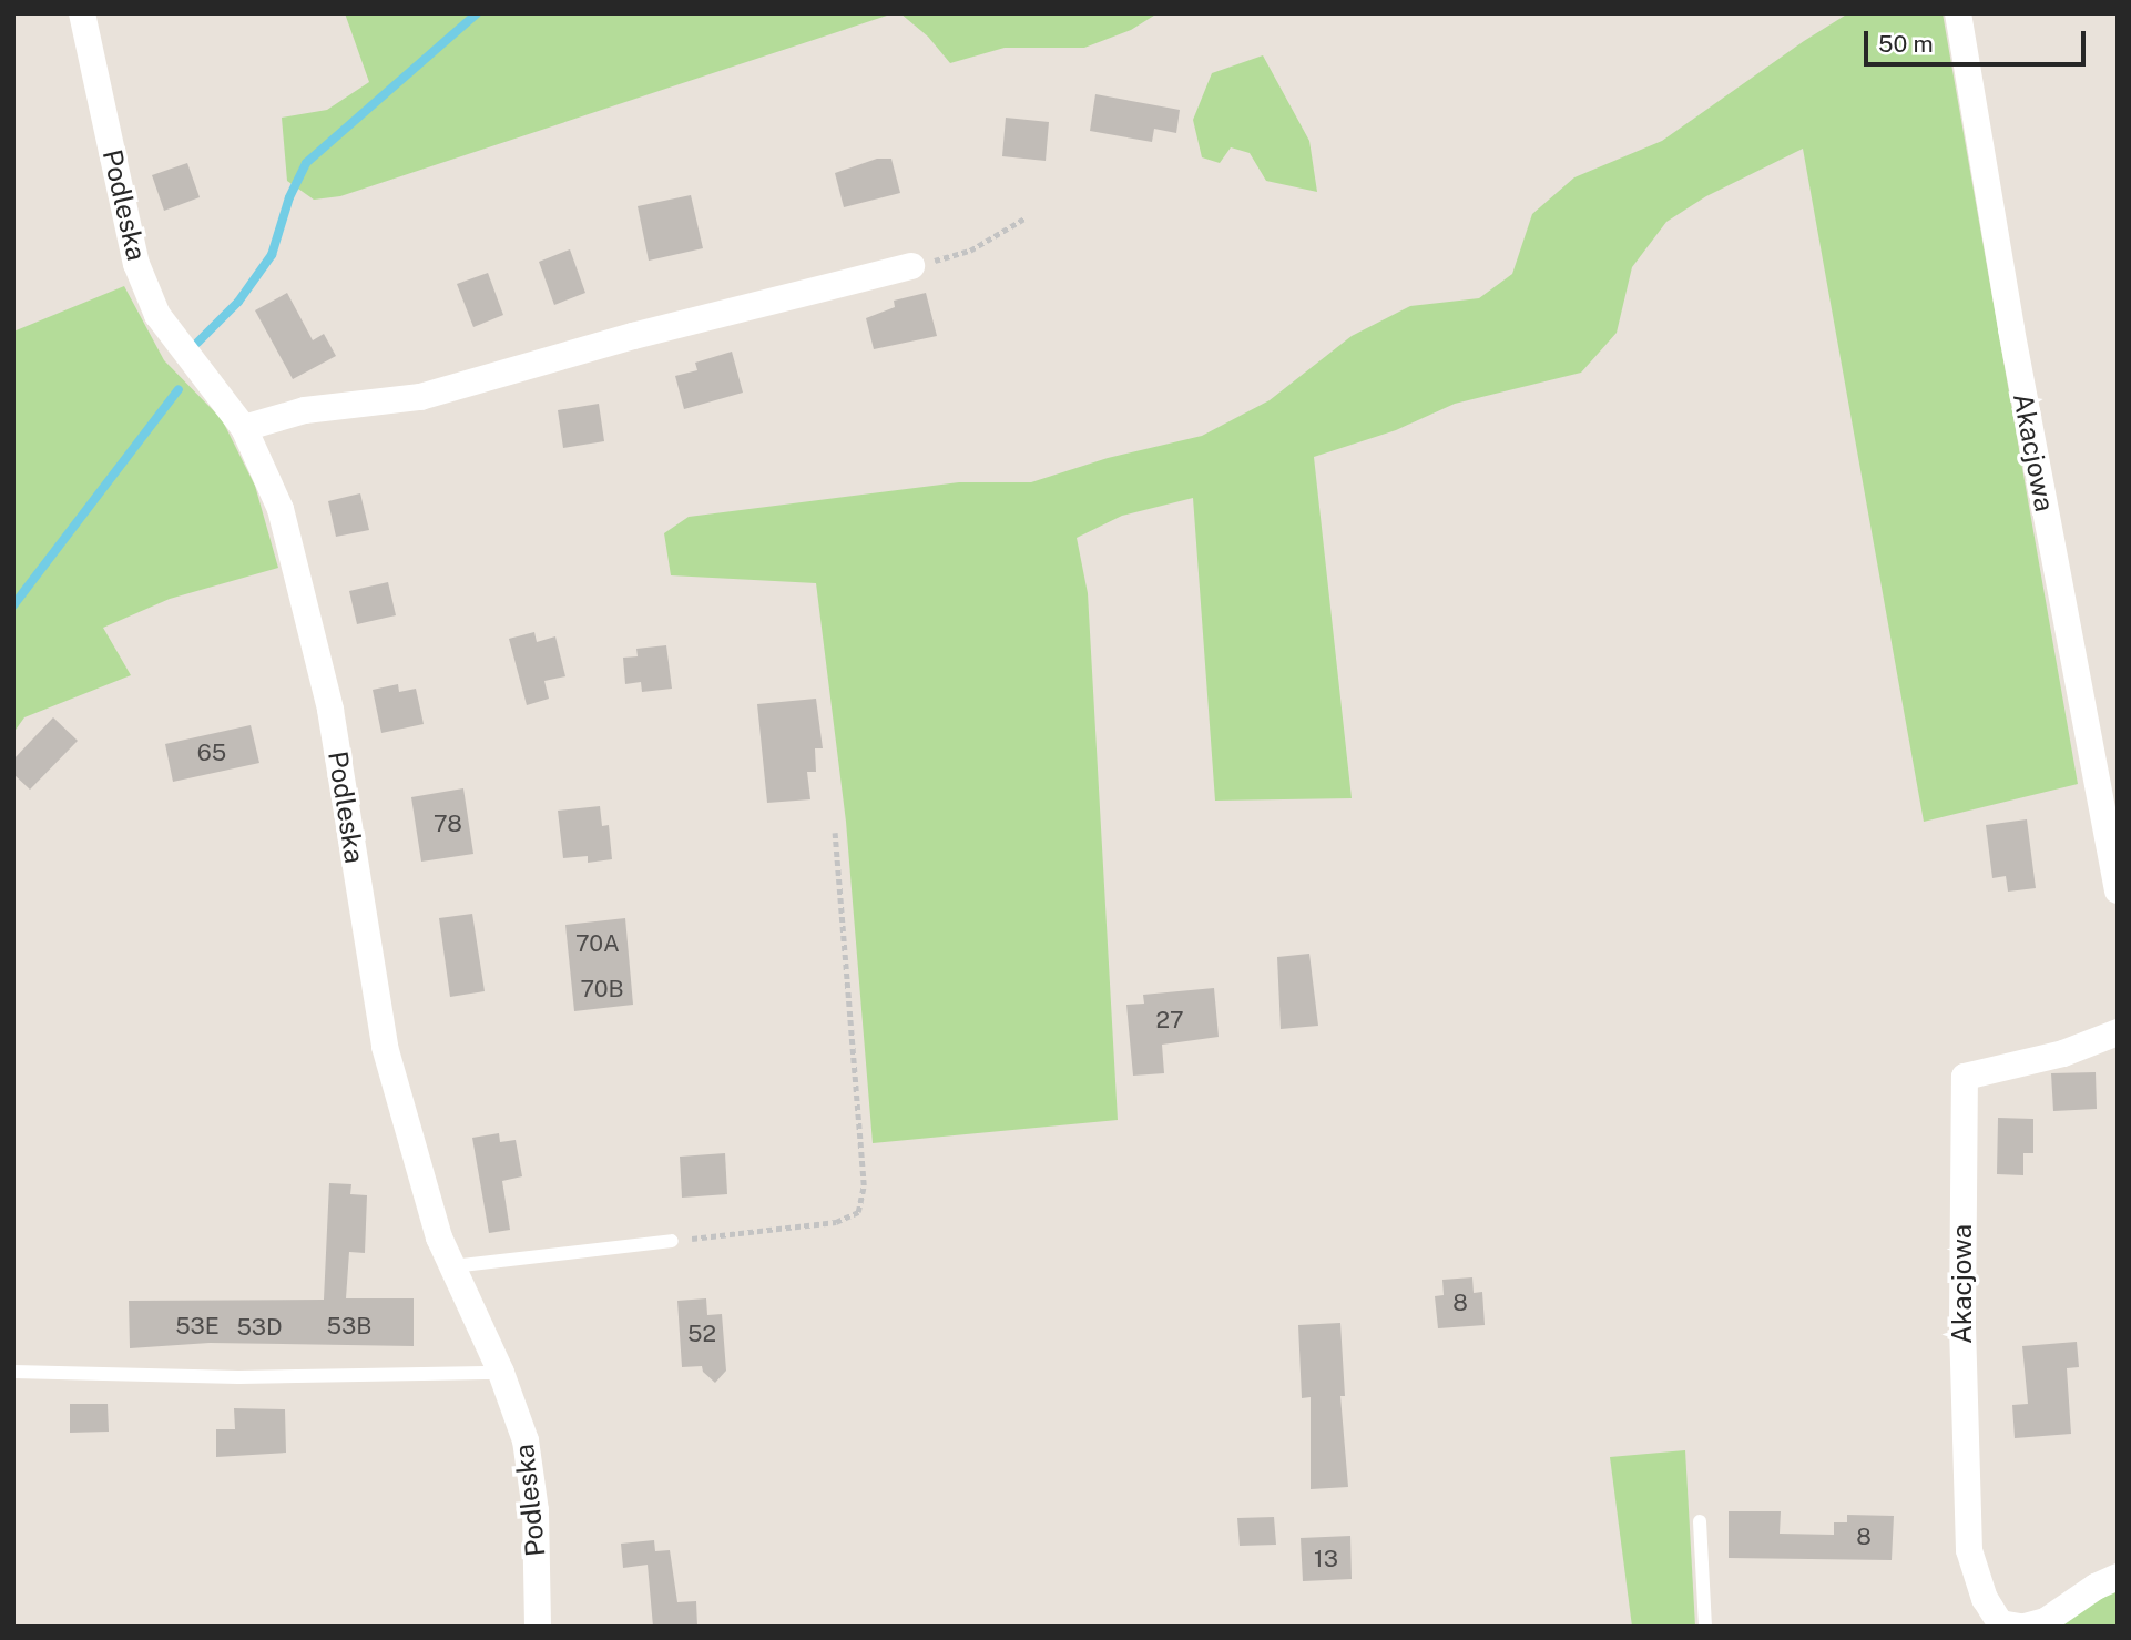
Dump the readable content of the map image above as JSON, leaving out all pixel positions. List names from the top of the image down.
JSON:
{
  "streets": {
    "street": ["Podleska", "Akacjowa"]
  },
  "house_numbers": [
    "65",
    "78",
    "70A",
    "70B",
    "27",
    "8",
    "53E",
    "53B",
    "53D",
    "52",
    "8",
    "13"
  ],
  "scale_bar": "50 m"
}
